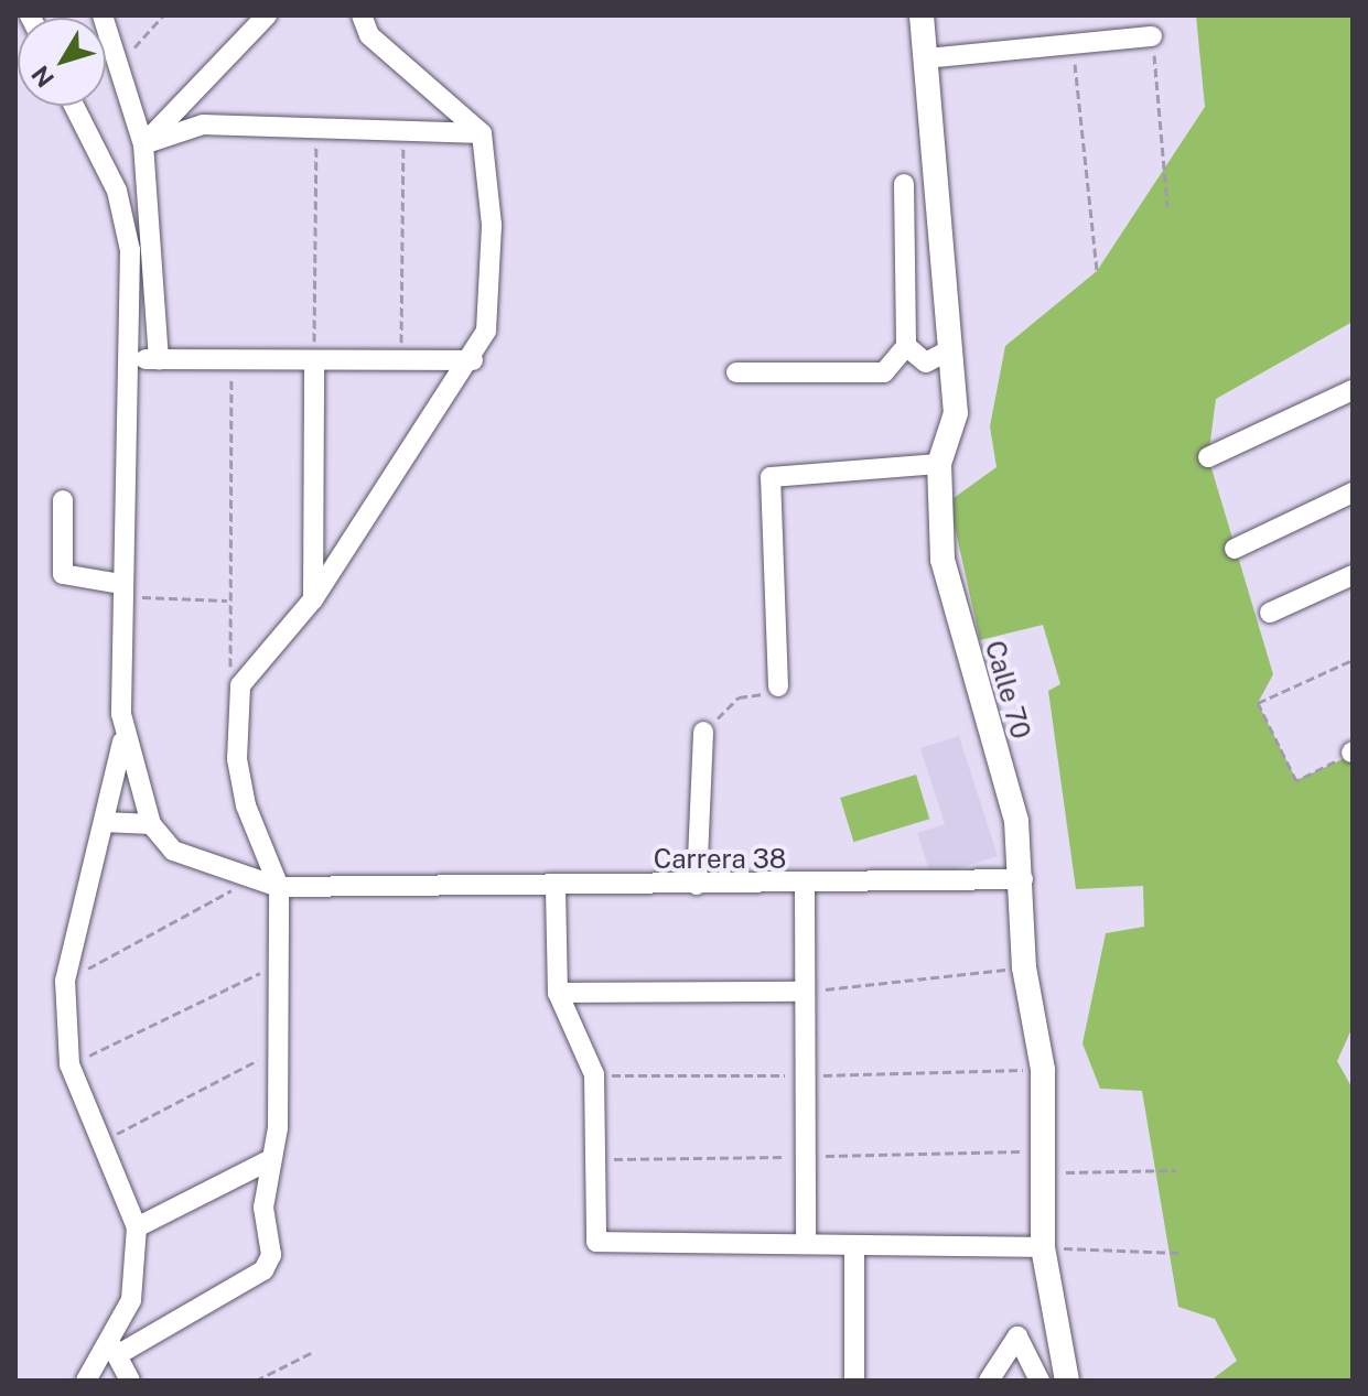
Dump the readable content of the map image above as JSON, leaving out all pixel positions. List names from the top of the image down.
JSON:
{
  "streets": {
    "main road": ["Calle 70"],
    "street": ["Carrera 38"]
  },
  "crossings": [
    ["Calle 70", "Carrera 38"]
  ],
  "north": "bottom left"
}
